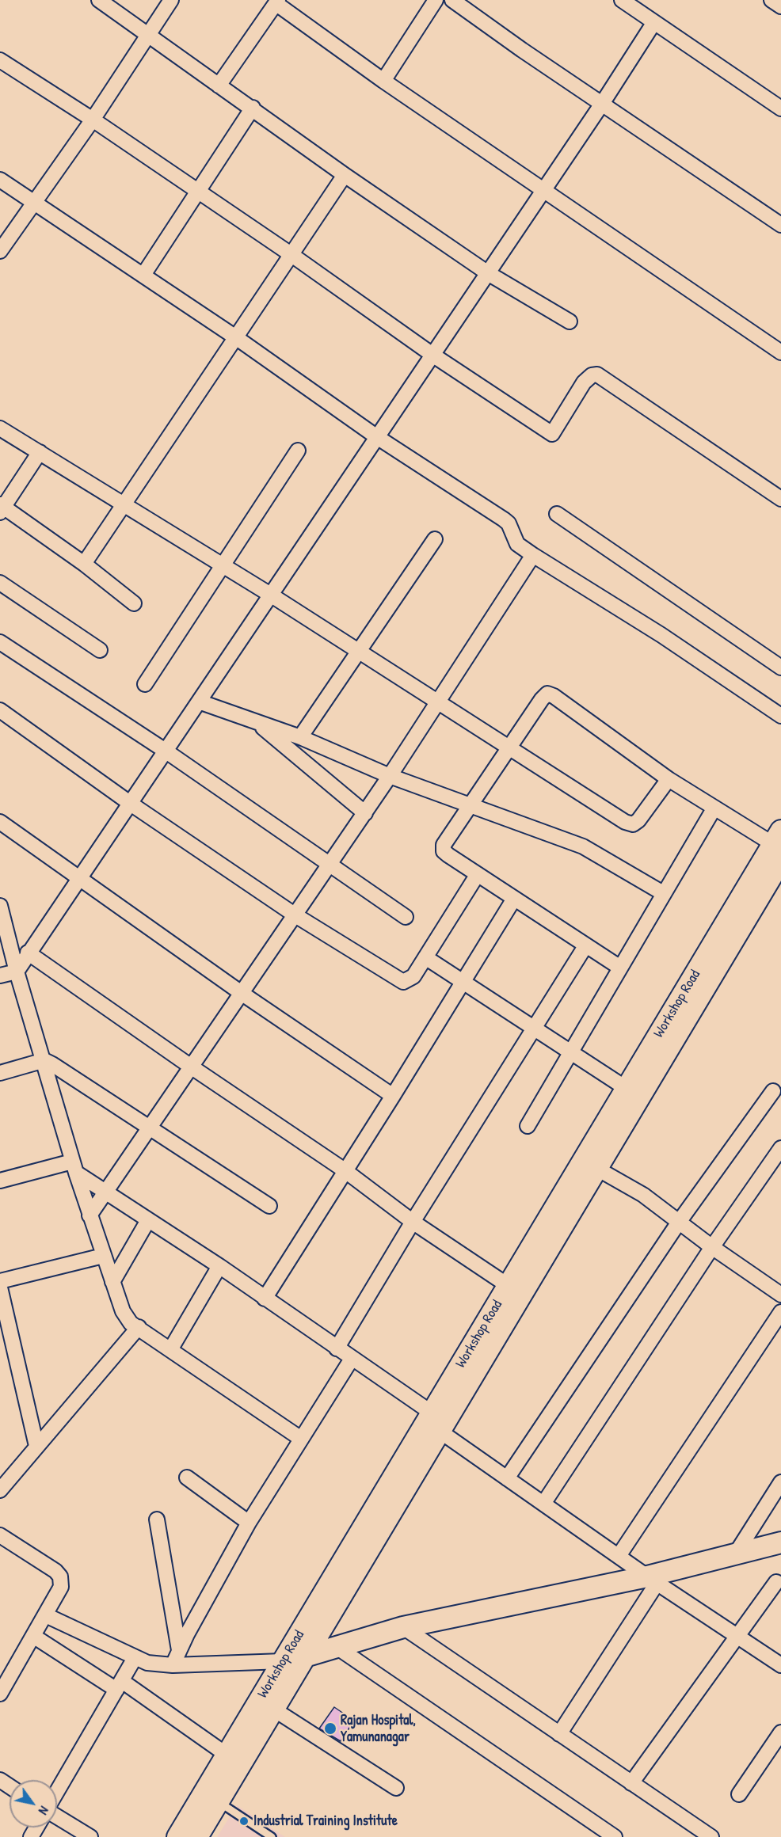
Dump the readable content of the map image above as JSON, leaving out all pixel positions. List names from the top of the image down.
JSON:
{
  "streets": {
    "main road": ["Workshop Road"]
  },
  "places": ["Rajan Hospital, Yamunanagar", "Industrial Training Institute"],
  "north": "bottom right"
}
